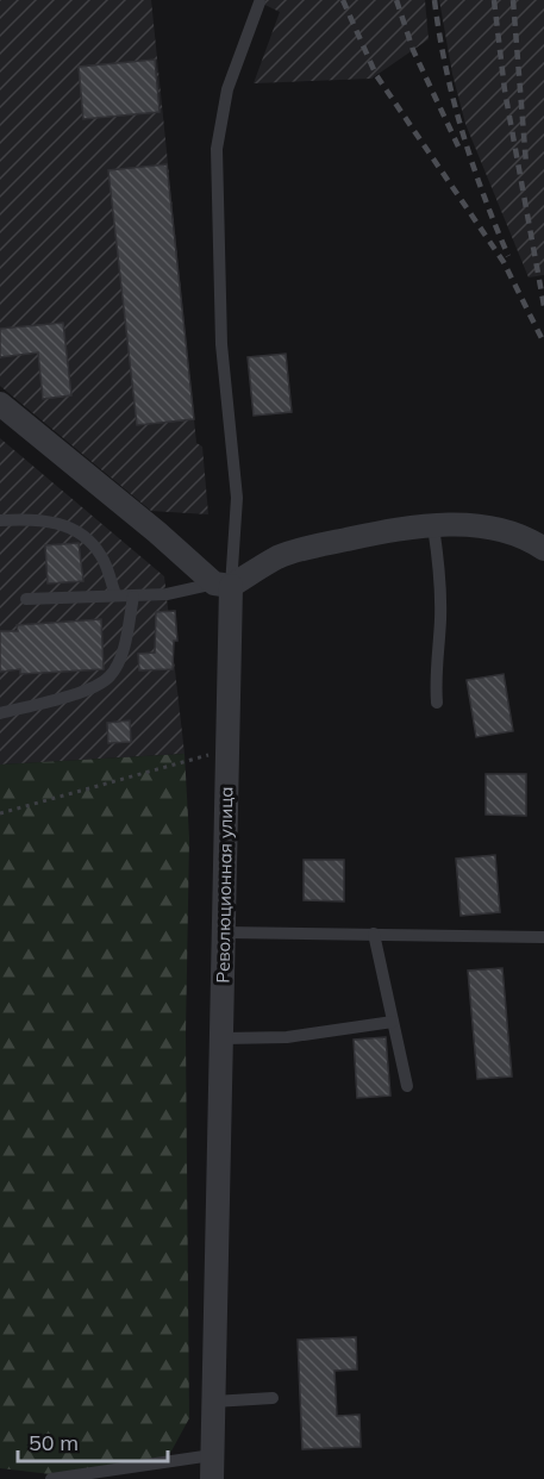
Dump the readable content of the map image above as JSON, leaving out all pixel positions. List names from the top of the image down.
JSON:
{
  "streets": {
    "street": ["Революционная улица"]
  },
  "scale_bar": "50 m"
}
